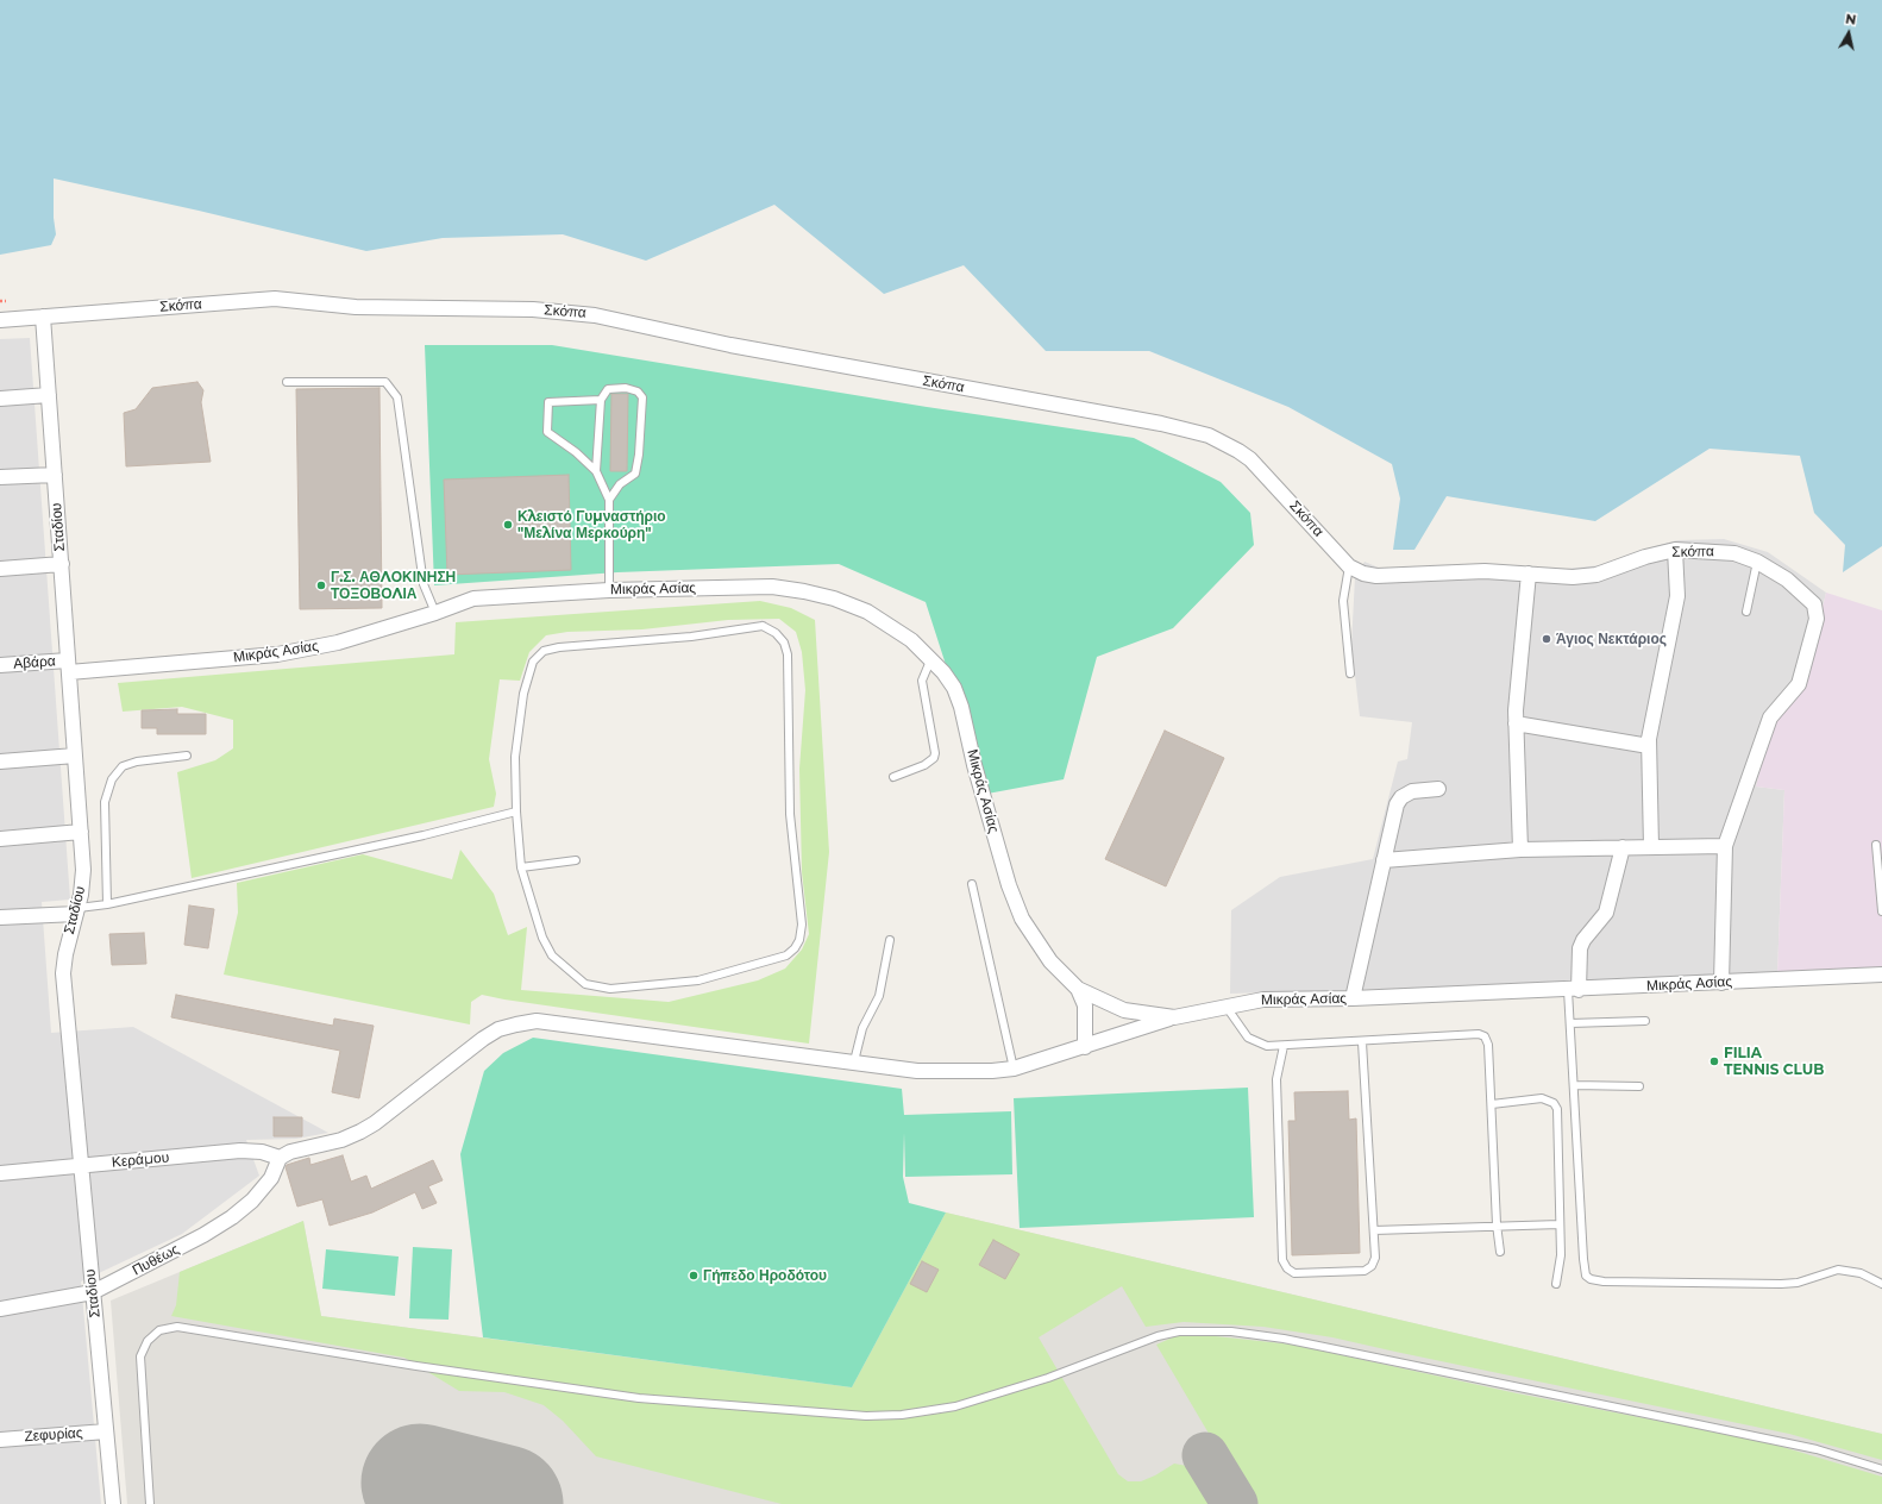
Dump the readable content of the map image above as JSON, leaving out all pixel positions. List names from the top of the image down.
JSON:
{
  "streets": {
    "street": [
      "Σκόπα",
      "Σταδίου",
      "Μικράς Ασίας",
      "Αβάρα",
      "Κεράμου",
      "Πυθέως",
      "Ζεφυρίας"
    ]
  },
  "crossings": [
    ["Σκόπα", "Σταδίου"],
    ["Σταδίου", "Μικράς Ασίας"],
    ["Σταδίου", "Αβάρα"],
    ["Σταδίου", "Κεράμου"],
    ["Σταδίου", "Πυθέως"],
    ["Σταδίου", "Ζεφυρίας"],
    ["Μικράς Ασίας", "Αβάρα"],
    ["Κεράμου", "Πυθέως"]
  ],
  "places": [
    "Κλειστό Γυμναστήριο \"Μελίνα Μερκούρη\"",
    "Γ.Σ. ΑΘΛΟΚΙΝΗΣΗ ΤΟΞΟΒΟΛΙΑ",
    "Άγιος Νεκτάριος",
    "FILIA TENNIS CLUB",
    "Γήπεδο Ηροδότου"
  ],
  "north": "top"
}
